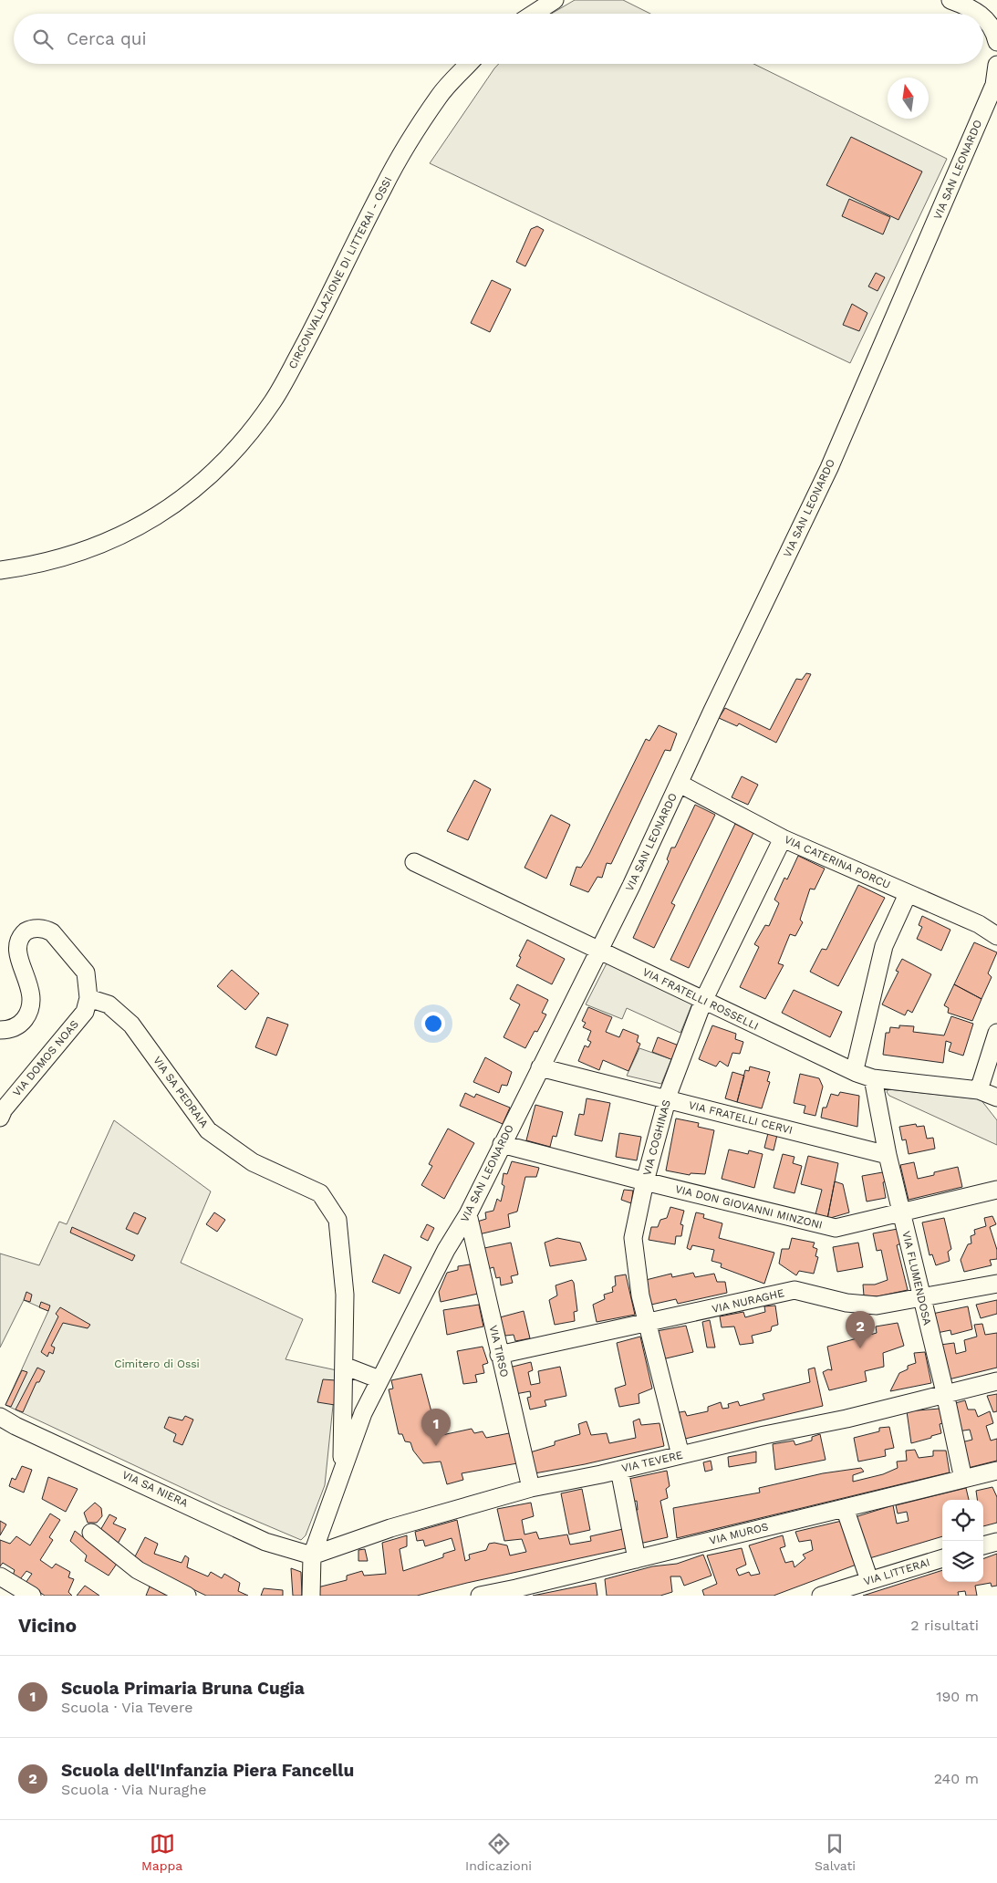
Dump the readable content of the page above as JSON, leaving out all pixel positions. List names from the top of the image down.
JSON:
{
  "streets": {
    "street": [
      "VIA SAN LEONARDO",
      "CIRCONVALLAZIONE DI LITTERAI - OSSI",
      "VIA CATERINA PORCU",
      "VIA FRATELLI ROSSELLI",
      "VIA DOMOS NOAS",
      "VIA SA PEDRAIA",
      "VIA FRATELLI CERVI",
      "VIA COGHINAS",
      "VIA DON GIOVANNI MINZONI",
      "VIA FLUMENDOSA",
      "VIA NURAGHE",
      "VIA TIRSO",
      "VIA TEVERE",
      "VIA SA NIERA",
      "VIA MUROS",
      "VIA LITTERAI"
    ]
  },
  "crossings": [
    ["VIA SAN LEONARDO", "VIA CATERINA PORCU"],
    ["VIA SAN LEONARDO", "VIA FRATELLI ROSSELLI"],
    ["VIA SAN LEONARDO", "VIA SA PEDRAIA"],
    ["VIA SAN LEONARDO", "VIA FRATELLI CERVI"],
    ["VIA SAN LEONARDO", "VIA DON GIOVANNI MINZONI"],
    ["VIA SAN LEONARDO", "VIA TIRSO"],
    ["VIA SAN LEONARDO", "VIA TEVERE"],
    ["VIA SAN LEONARDO", "VIA SA NIERA"],
    ["VIA CATERINA PORCU", "VIA COGHINAS"],
    ["VIA CATERINA PORCU", "VIA FLUMENDOSA"],
    ["VIA FRATELLI ROSSELLI", "VIA COGHINAS"],
    ["VIA FRATELLI ROSSELLI", "VIA FLUMENDOSA"],
    ["VIA DOMOS NOAS", "VIA SA PEDRAIA"],
    ["VIA FRATELLI CERVI", "VIA COGHINAS"],
    ["VIA FRATELLI CERVI", "VIA FLUMENDOSA"],
    ["VIA COGHINAS", "VIA DON GIOVANNI MINZONI"],
    ["VIA COGHINAS", "VIA NURAGHE"],
    ["VIA COGHINAS", "VIA TEVERE"],
    ["VIA DON GIOVANNI MINZONI", "VIA FLUMENDOSA"],
    ["VIA FLUMENDOSA", "VIA NURAGHE"],
    ["VIA FLUMENDOSA", "VIA TEVERE"],
    ["VIA FLUMENDOSA", "VIA MUROS"],
    ["VIA NURAGHE", "VIA TIRSO"],
    ["VIA TIRSO", "VIA TEVERE"],
    ["VIA TEVERE", "VIA SA NIERA"]
  ],
  "parks": ["Cimitero di Ossi"],
  "north": "top",
  "page": {
    "search": "Cerca qui",
    "pins": ["2", "1"],
    "heading": ["Vicino", "2 risultati"],
    "list": [
      {
        "mark": "1",
        "name": "Scuola Primaria Bruna Cugia",
        "note": "Scuola · Via Tevere",
        "value": "190 m"
      },
      {
        "mark": "2",
        "name": "Scuola dell'Infanzia Piera Fancellu",
        "note": "Scuola · Via Nuraghe",
        "value": "240 m"
      }
    ],
    "nav": ["Mappa", "Indicazioni", "Salvati"]
  }
}
